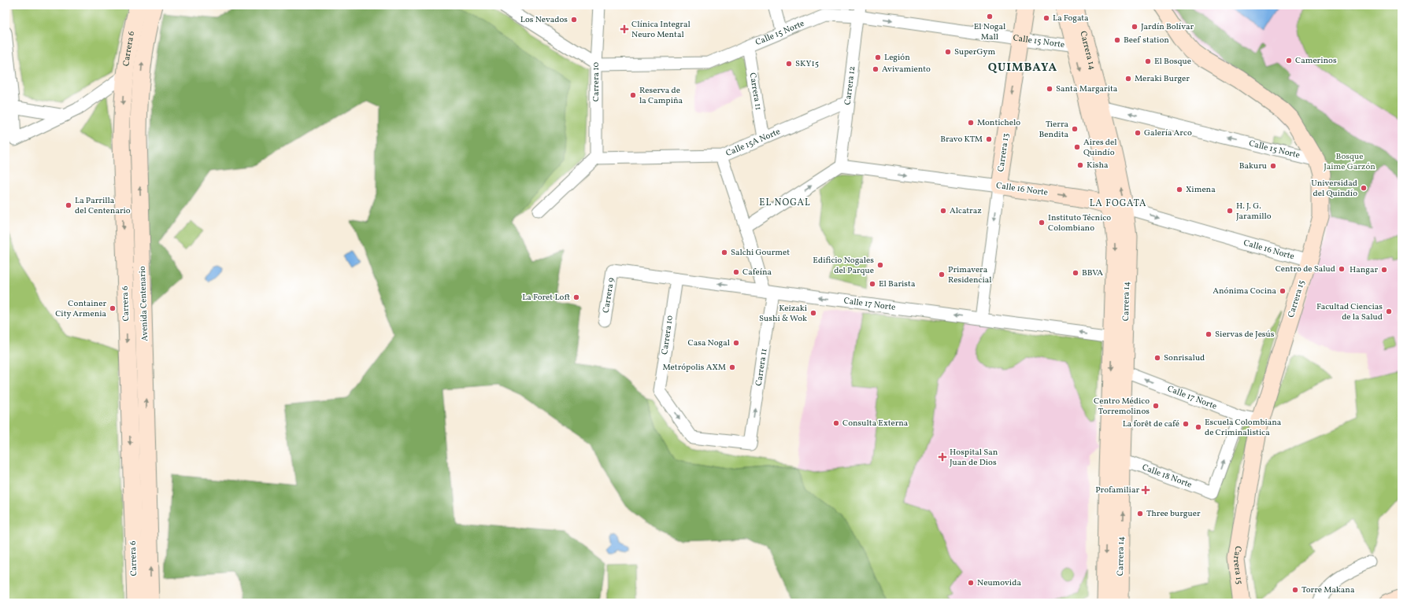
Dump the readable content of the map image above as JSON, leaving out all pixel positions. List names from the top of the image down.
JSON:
{
  "streets": {
    "main road": [
      "Carrera 6",
      "Carrera 14",
      "Carrera 13",
      "Calle 16 Norte",
      "Carrera 15",
      "Avenida Centenario"
    ],
    "street": [
      "Calle 15 Norte",
      "Carrera 10",
      "Carrera 12",
      "Carrera 11",
      "Calle 15A Norte",
      "Carrera 9",
      "Calle 17 Norte",
      "Calle 18 Norte"
    ]
  },
  "crossings": [
    ["Calle 15 Norte", "Carrera 14"],
    ["Calle 15 Norte", "Carrera 10"],
    ["Calle 15 Norte", "Carrera 12"],
    ["Calle 15 Norte", "Carrera 11"],
    ["Calle 15 Norte", "Carrera 13"],
    ["Calle 15 Norte", "Carrera 15"],
    ["Carrera 14", "Calle 16 Norte"],
    ["Carrera 14", "Calle 17 Norte"],
    ["Carrera 14", "Calle 18 Norte"],
    ["Carrera 10", "Carrera 11"],
    ["Carrera 10", "Calle 15A Norte"],
    ["Carrera 10", "Calle 17 Norte"],
    ["Carrera 12", "Calle 15A Norte"],
    ["Carrera 12", "Calle 16 Norte"],
    ["Carrera 11", "Calle 15A Norte"],
    ["Carrera 11", "Calle 17 Norte"],
    ["Carrera 13", "Calle 16 Norte"],
    ["Carrera 13", "Calle 17 Norte"],
    ["Calle 16 Norte", "Carrera 15"],
    ["Carrera 9", "Calle 17 Norte"],
    ["Carrera 15", "Calle 17 Norte"],
    ["Calle 17 Norte", "Calle 18 Norte"]
  ],
  "one_way": [
    "Carrera 6",
    "Carrera 11",
    "Carrera 13",
    "Calle 16 Norte",
    "Avenida Centenario",
    "Calle 17 Norte"
  ],
  "districts": ["QUIMBAYA", "EL NOGAL", "LA FOGATA"],
  "parks": ["Bosque Jaime Garzón"],
  "places": {
    "other": [
      "El Nogal Mall",
      "La Fogata",
      "Los Nevados",
      "Jardín Bolívar",
      "Beef station",
      "SuperGym",
      "Legión",
      "Camerinos",
      "El Bosque",
      "SKY15",
      "Avivamiento",
      "Meraki Burger",
      "Santa Margarita",
      "Reserva de la Campiña",
      "Montichelo",
      "Tierra Bendita",
      "Galería Arco",
      "Bravo KTM",
      "Aires del Quindío",
      "Kisha",
      "Bakuru",
      "Universidad del Quindío",
      "Ximena",
      "La Parrilla del Centenario",
      "Alcatraz",
      "H. J. G. Jaramillo",
      "Instituto Técnico Colombiano",
      "Salchi Gourmet",
      "Edificio Nogales del Parque",
      "Centro de Salud",
      "Hangar",
      "Cafeína",
      "BBVA",
      "Primavera Residencial",
      "El Barista",
      "Anónima Cocina",
      "La Foret Loft",
      "Container City Armenia",
      "Facultad Ciencias de la Salud",
      "Keizaki Sushi & Wok",
      "Siervas de Jesús",
      "Casa Nogal",
      "Sonrisalud",
      "Metrópolis AXM",
      "Centro Médico Torremolinos",
      "Consulta Externa",
      "La forêt de café",
      "Escuela Colombiana de Criminalistica",
      "Three burguer",
      "Neumovida",
      "Torre Makana"
    ],
    "health": ["Clínica Integral Neuro Mental", "Hospital San Juan de Dios", "Profamiliar"]
  }
}
